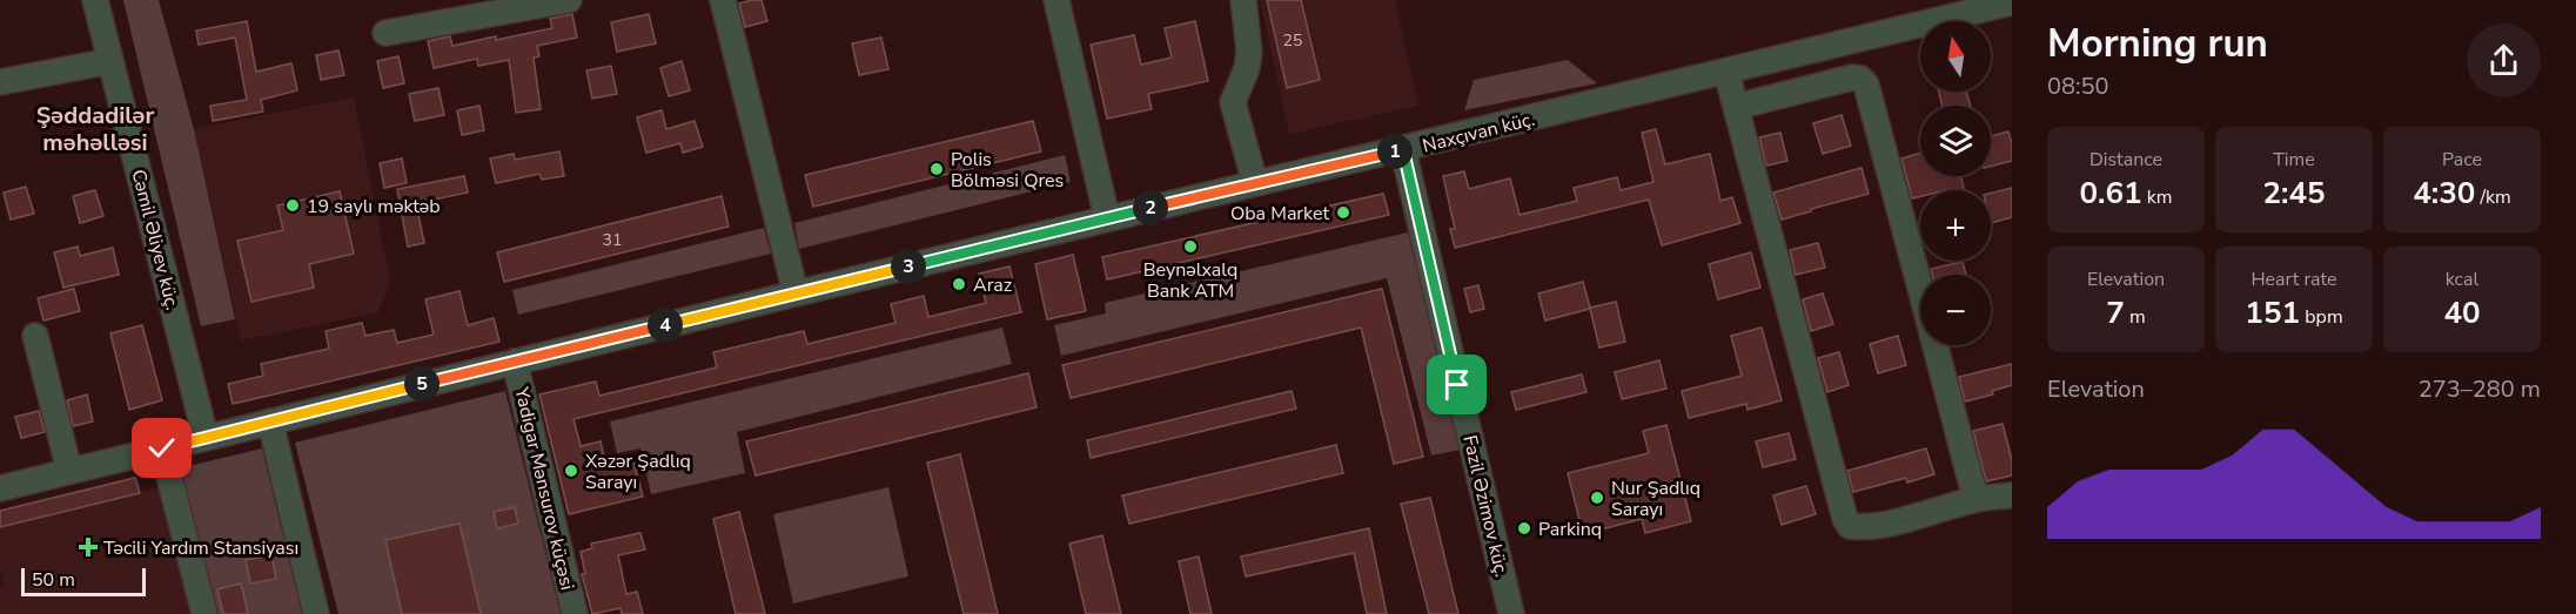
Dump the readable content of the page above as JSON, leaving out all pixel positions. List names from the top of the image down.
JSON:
{
  "streets": {
    "street": [
      "Naxçıvan küç.",
      "Cəmil Əliyev küç.",
      "Yadigar Mənsurov küçəsi",
      "Fazil Əzimov küç."
    ]
  },
  "crossings": [
    ["Naxçıvan küç.", "Cəmil Əliyev küç."],
    ["Naxçıvan küç.", "Yadigar Mənsurov küçəsi"],
    ["Naxçıvan küç.", "Fazil Əzimov küç."]
  ],
  "districts": ["Şəddadilər məhəlləsi"],
  "places": {
    "other": [
      "Polis Bölməsi Qres",
      "19 saylı məktəb",
      "Oba Market",
      "Beynəlxalq Bank ATM",
      "Araz",
      "Xəzər Şadlıq Sarayı",
      "Nur Şadlıq Sarayı",
      "Parkinq"
    ],
    "health": ["Təcili Yardım Stansiyası"]
  },
  "house_numbers": ["25", "31"],
  "scale_bar": "50 m",
  "north": "top",
  "page": {
    "heading": ["Morning run", "08:50"],
    "map_buttons": ["+", "−"],
    "stats": [
      ["Distance", "0.61 km"],
      ["Time", "2:45"],
      ["Pace", "4:30 /km"],
      ["Elevation", "7 m"],
      ["Heart rate", "151 bpm"],
      ["kcal", "40"]
    ],
    "pins": [
      "1",
      "2",
      "3",
      "4",
      "5"
    ],
    "chart": ["Elevation", "273–280 m"],
    "scale": "50 m"
  }
}
